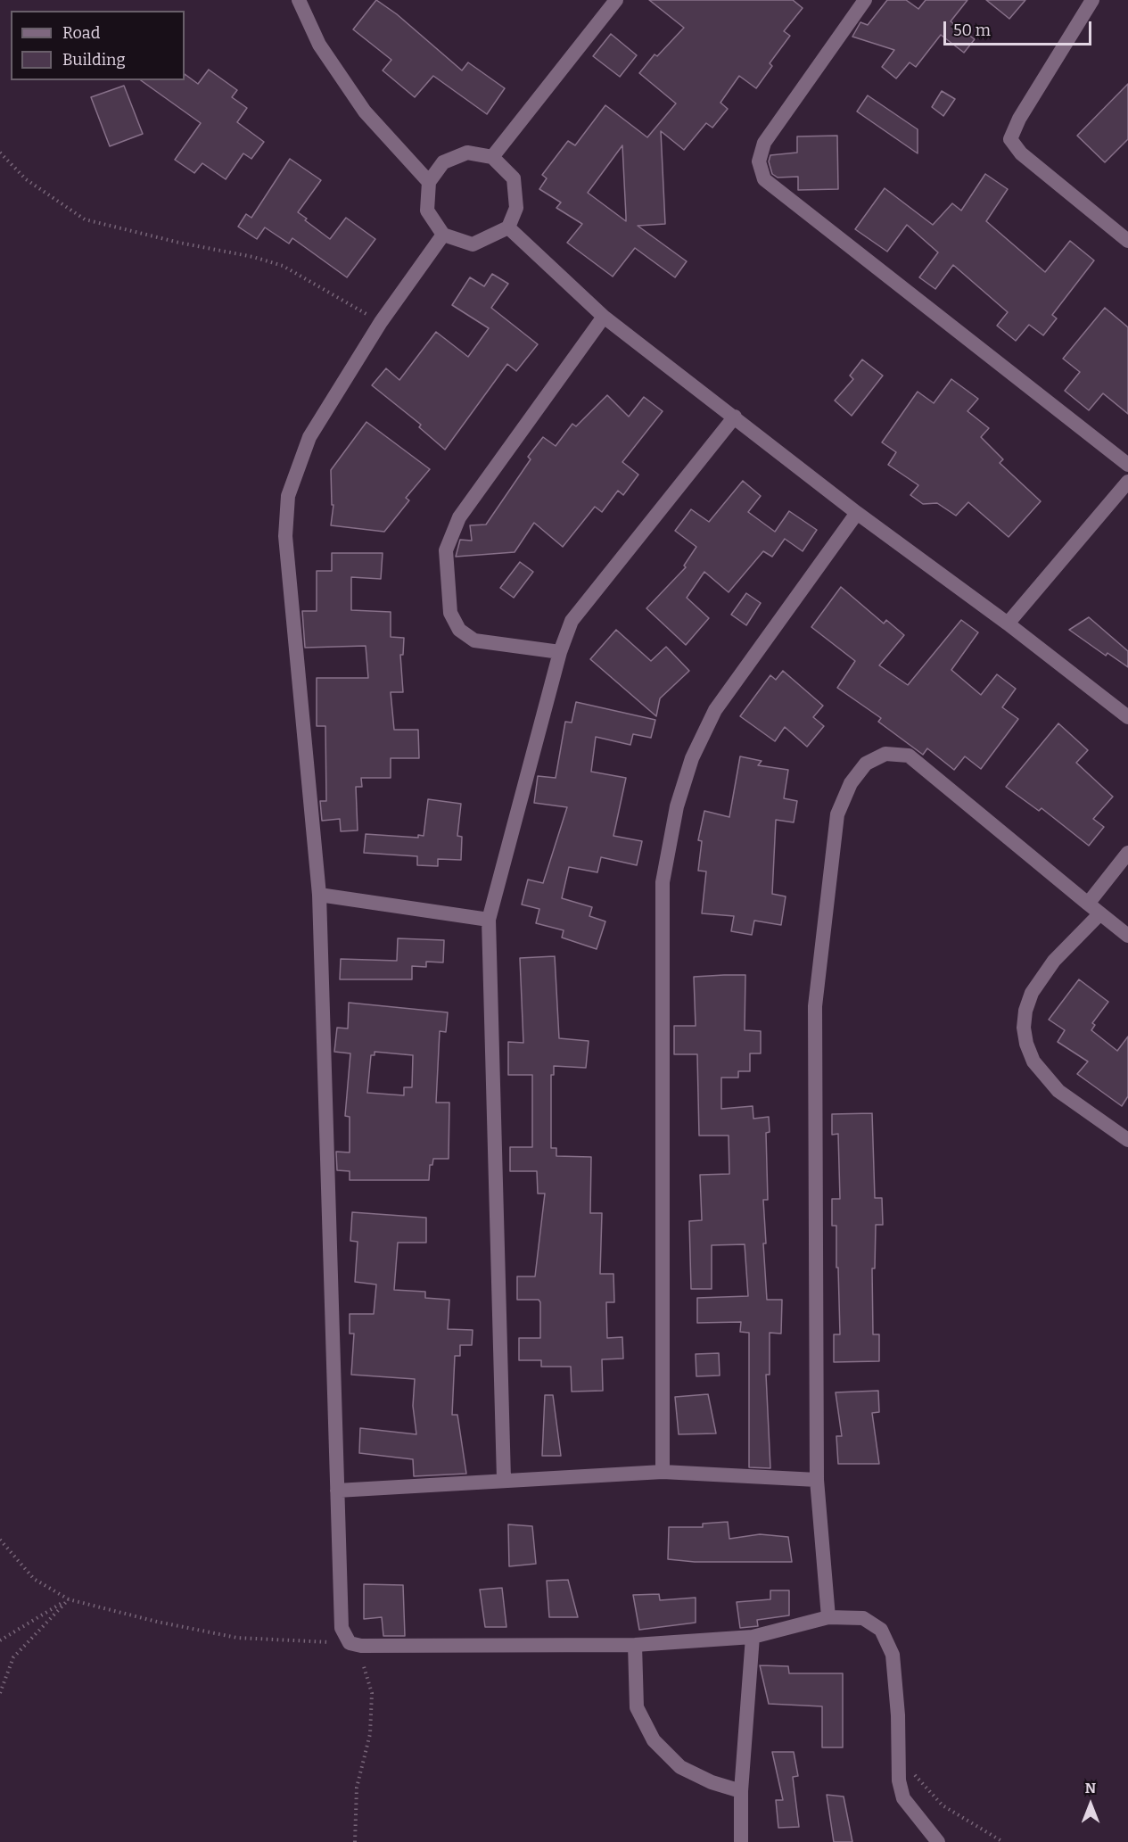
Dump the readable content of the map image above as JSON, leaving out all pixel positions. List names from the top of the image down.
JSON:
{
  "legend": ["Road", "Building"],
  "scale_bar": "50 m",
  "north": "top"
}
